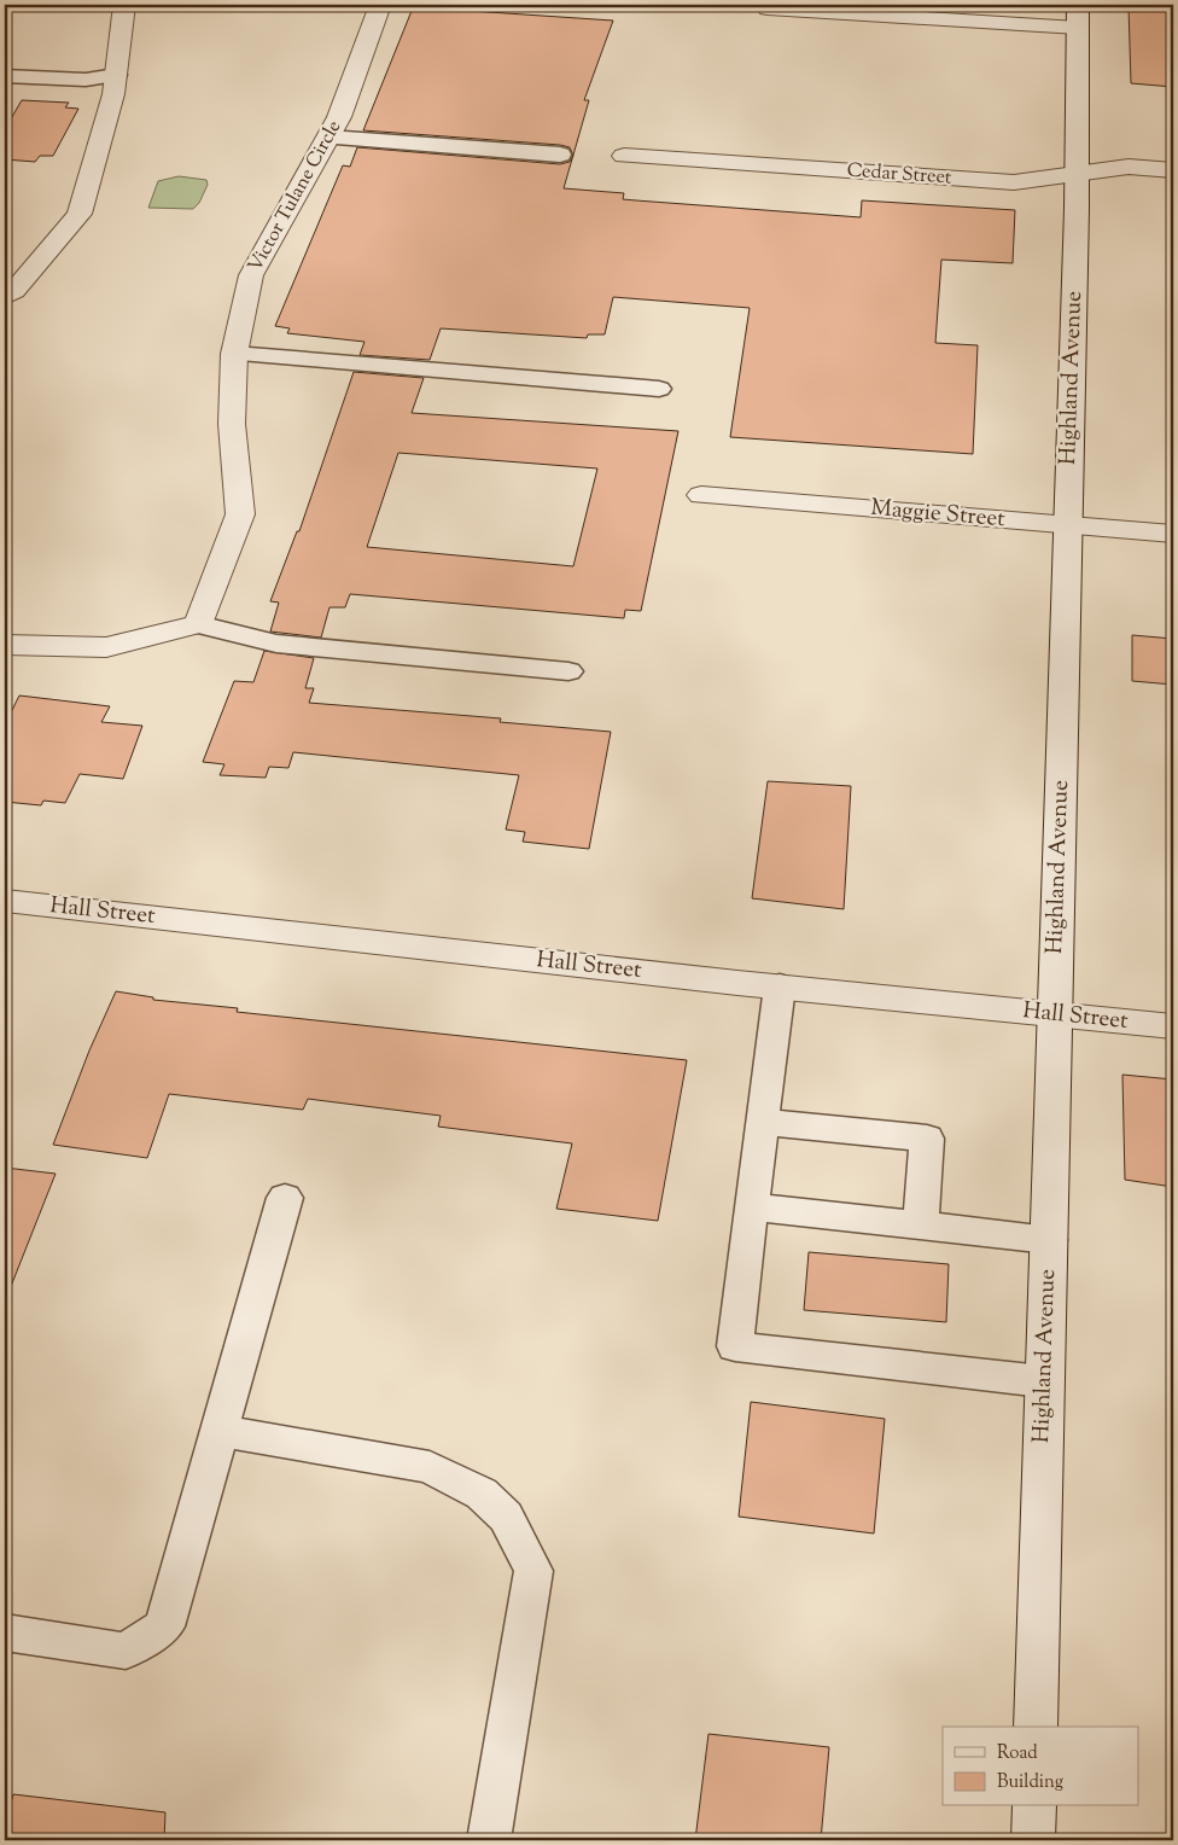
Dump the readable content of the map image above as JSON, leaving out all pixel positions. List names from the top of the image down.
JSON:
{
  "streets": {
    "street": [
      "Cedar Street",
      "Victor Tulane Circle",
      "Highland Avenue",
      "Maggie Street",
      "Hall Street"
    ]
  },
  "crossings": [
    ["Cedar Street", "Highland Avenue"],
    ["Highland Avenue", "Maggie Street"],
    ["Highland Avenue", "Hall Street"]
  ],
  "legend": ["Road", "Building"]
}
